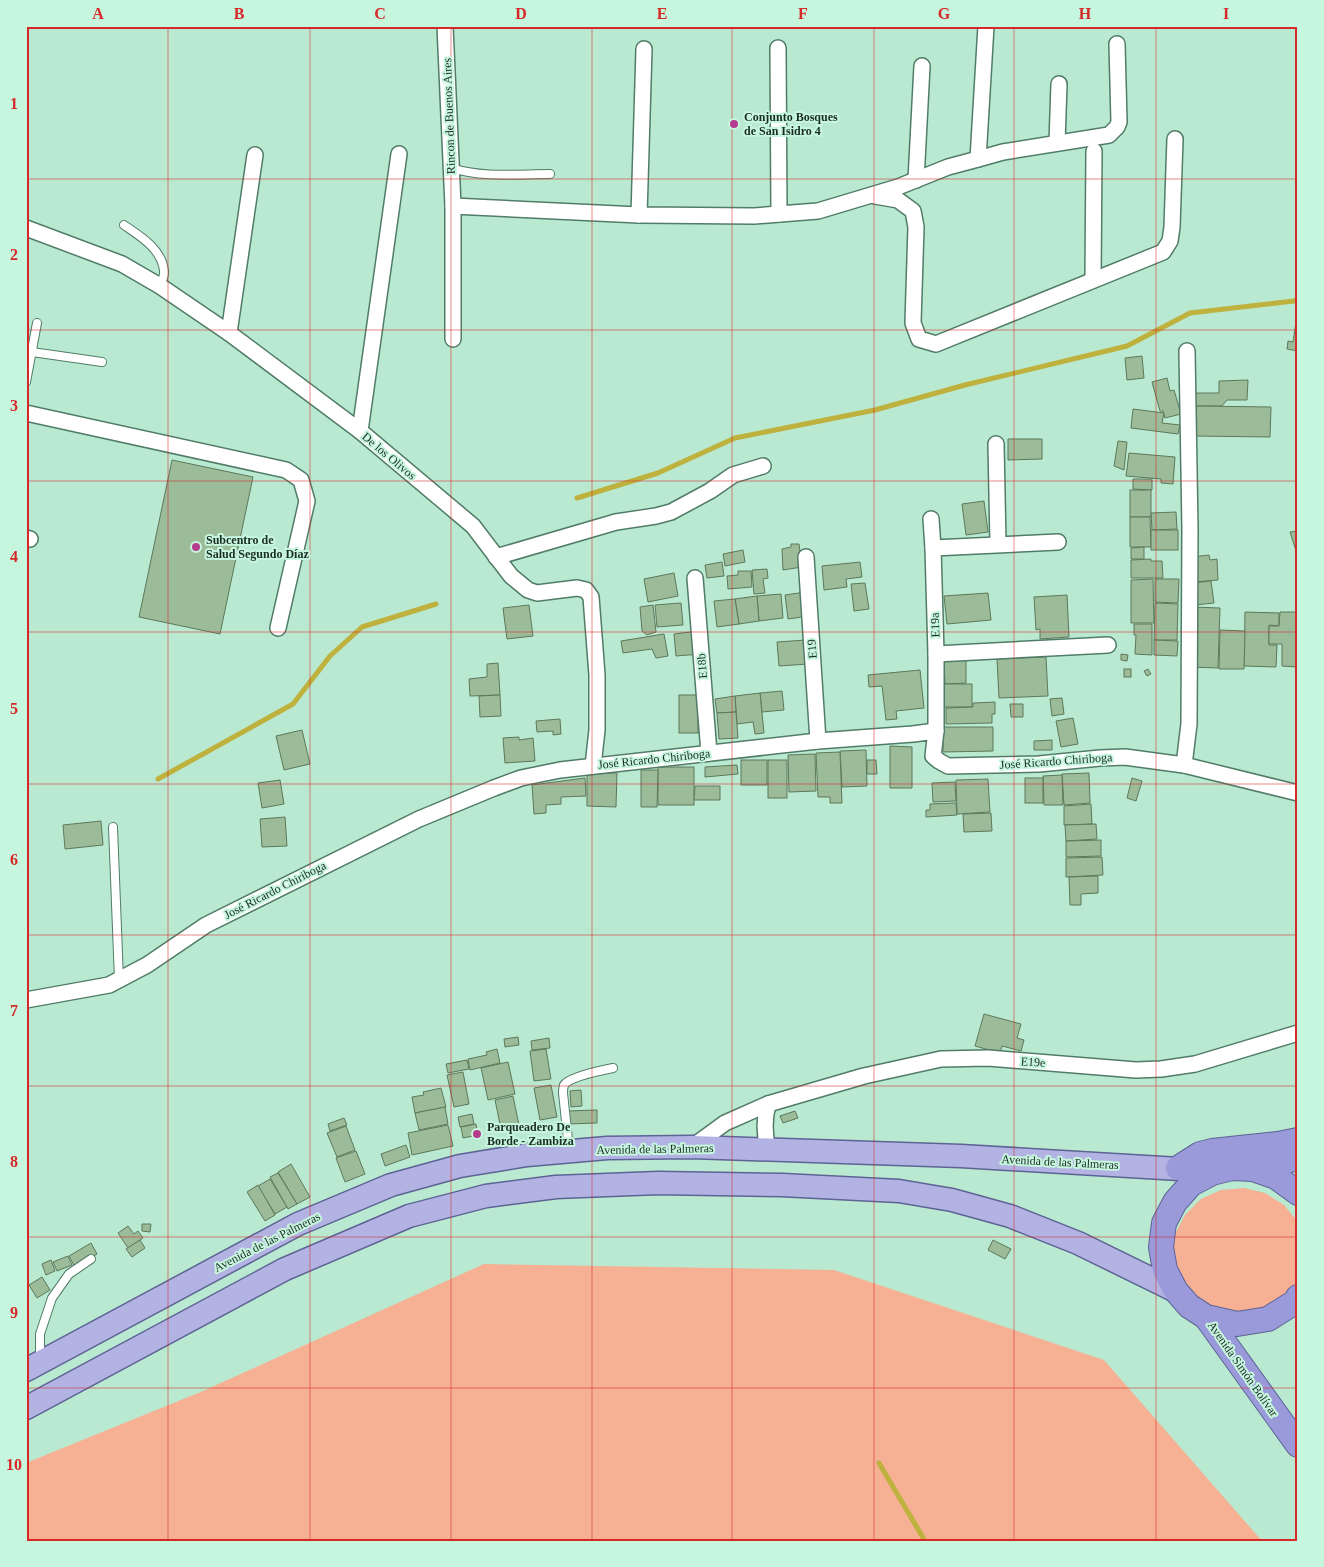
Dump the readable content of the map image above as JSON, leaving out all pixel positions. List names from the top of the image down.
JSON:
{
  "streets": {
    "highway": ["Avenida Simón Bolívar"],
    "main road": ["Avenida de las Palmeras"],
    "street": [
      "Rincon de Buenos Aires",
      "De los Olivos",
      "E19a",
      "E19",
      "E18b",
      "José Ricardo Chiriboga",
      "E19e"
    ]
  },
  "crossings": [
    ["De los Olivos", "José Ricardo Chiriboga"],
    ["E19a", "José Ricardo Chiriboga"],
    ["E19", "José Ricardo Chiriboga"],
    ["E18b", "José Ricardo Chiriboga"],
    ["E19e", "Avenida de las Palmeras"]
  ],
  "places": ["Conjunto Bosques de San Isidro 4", "Subcentro de Salud Segundo Díaz", "Parqueadero De Borde - Zambiza"],
  "grid": {
    "columns": [
      "A",
      "B",
      "C",
      "D",
      "E",
      "F",
      "G",
      "H",
      "I"
    ],
    "rows": [
      "1",
      "2",
      "3",
      "4",
      "5",
      "6",
      "7",
      "8",
      "9",
      "10"
    ]
  }
}
